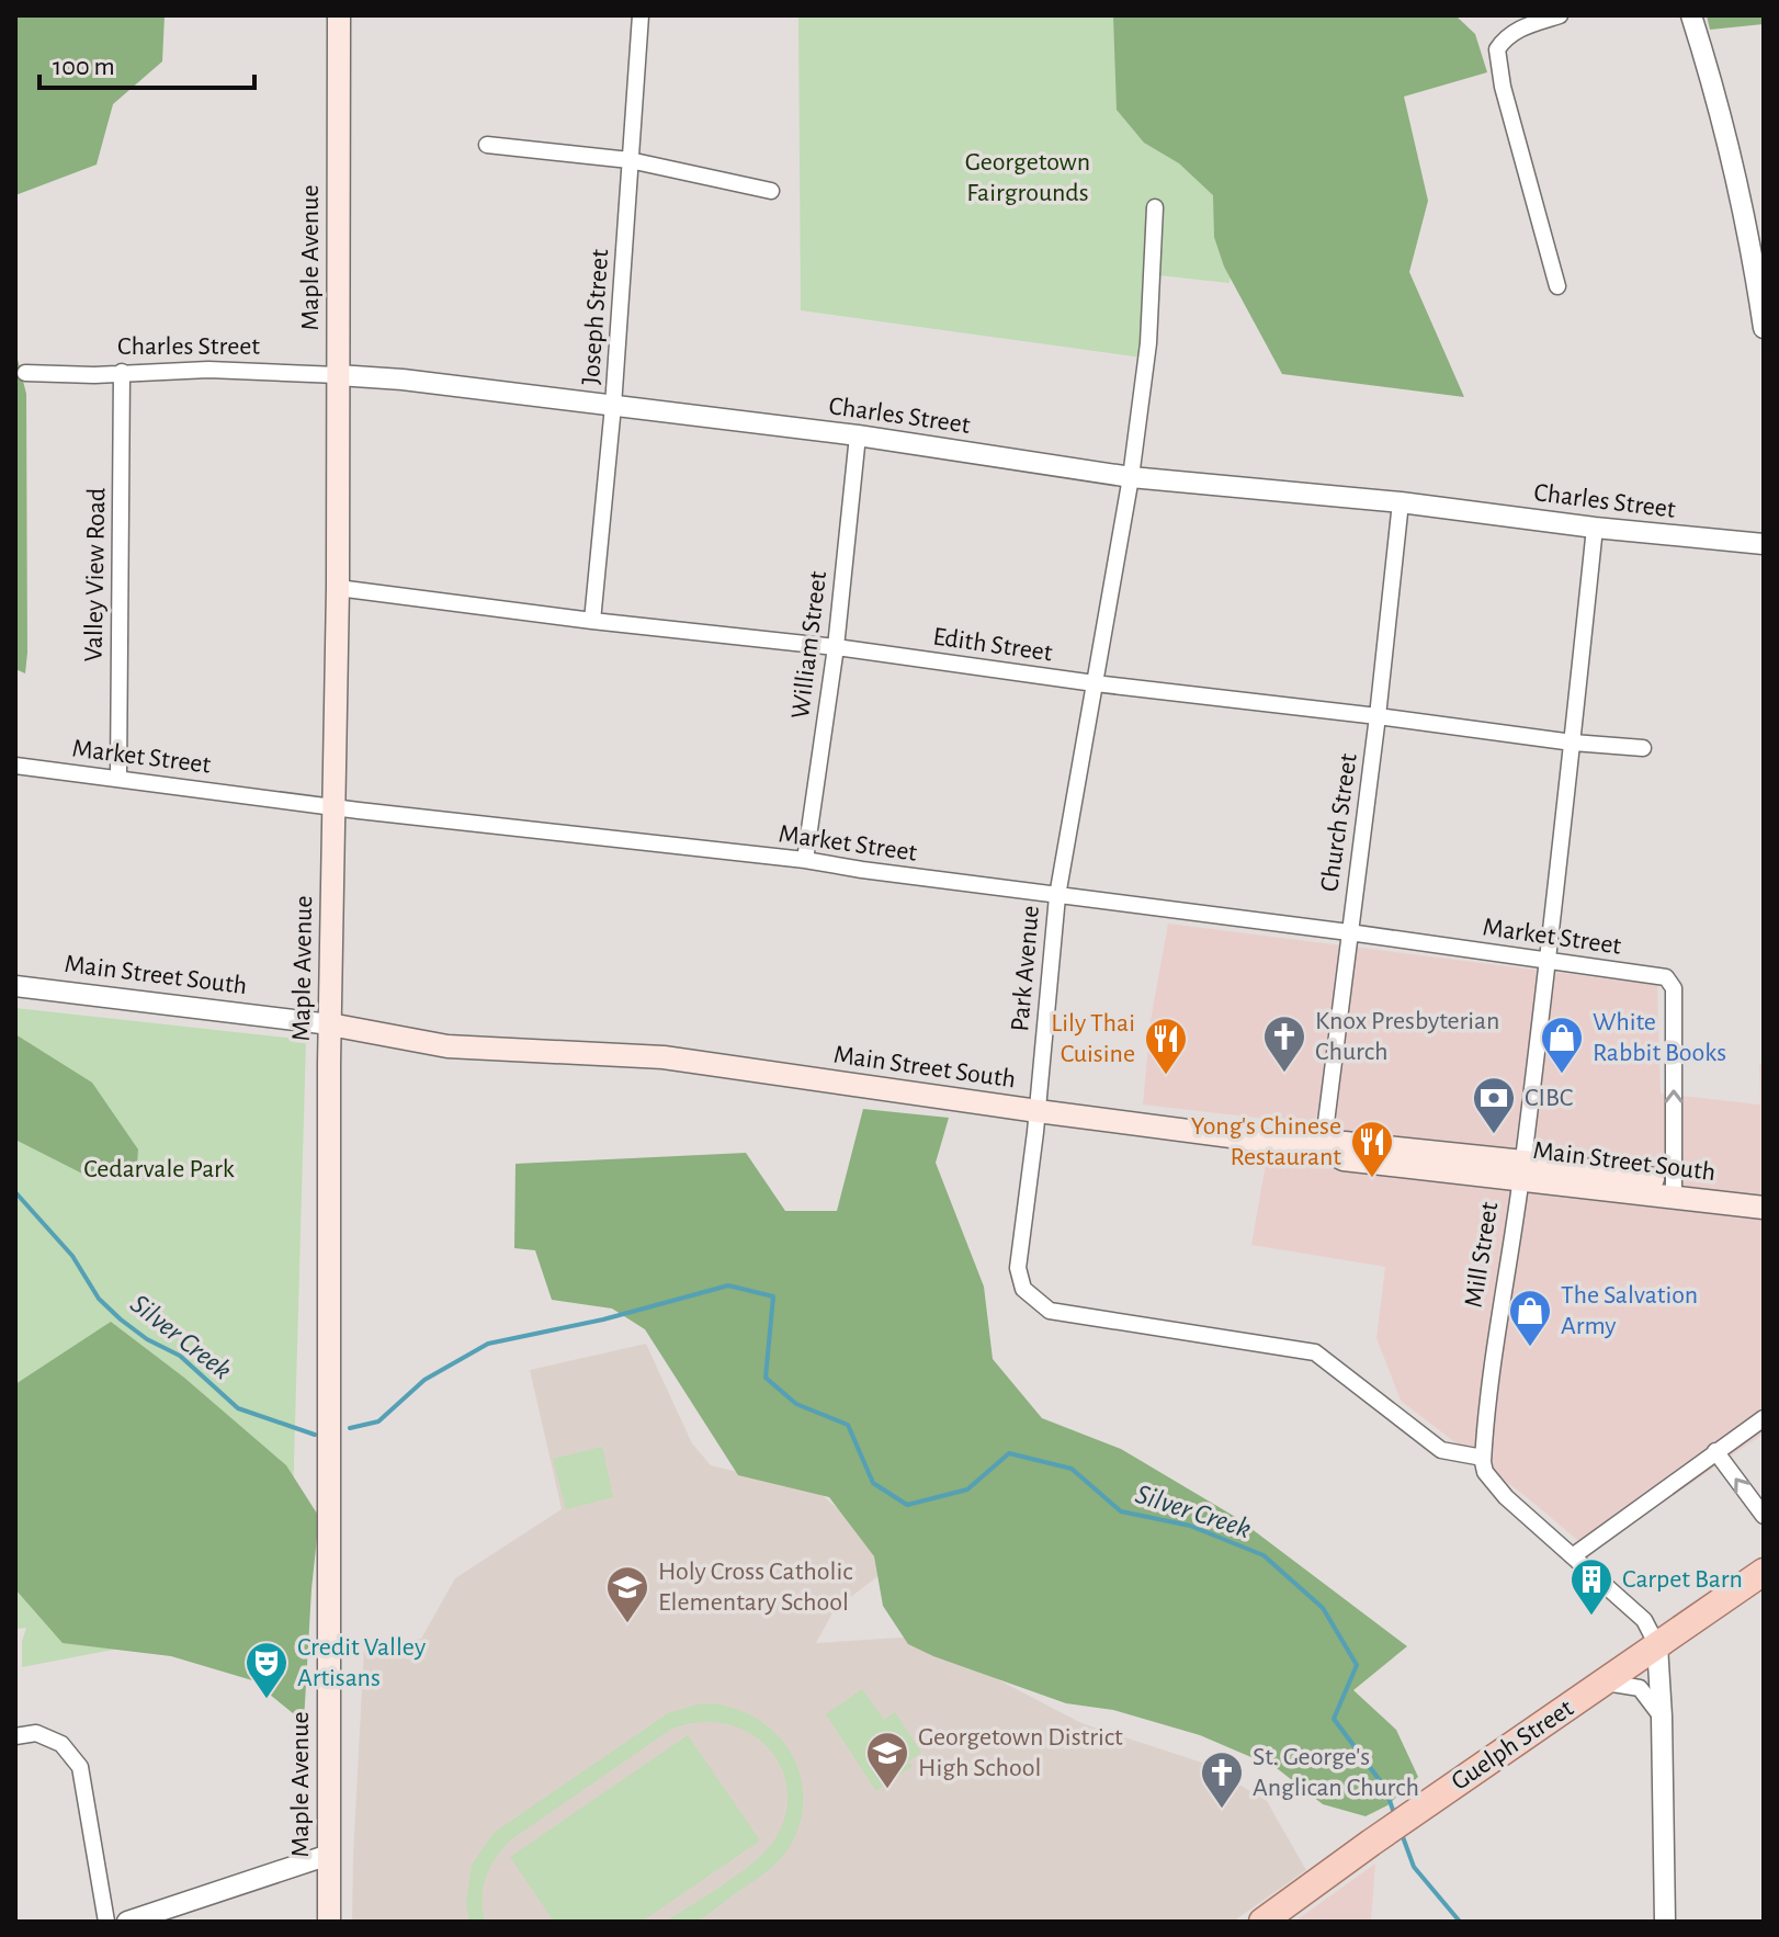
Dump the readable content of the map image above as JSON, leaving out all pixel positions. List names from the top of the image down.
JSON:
{
  "streets": {
    "main road": ["Maple Avenue", "Main Street South", "Guelph Street"],
    "street": [
      "Joseph Street",
      "Charles Street",
      "Valley View Road",
      "William Street",
      "Edith Street",
      "Market Street",
      "Church Street",
      "Park Avenue",
      "Mill Street"
    ]
  },
  "crossings": [
    ["Maple Avenue", "Charles Street"],
    ["Maple Avenue", "Edith Street"],
    ["Maple Avenue", "Market Street"],
    ["Maple Avenue", "Main Street South"],
    ["Joseph Street", "Charles Street"],
    ["Joseph Street", "Edith Street"],
    ["Charles Street", "Valley View Road"],
    ["Charles Street", "William Street"],
    ["Charles Street", "Church Street"],
    ["Charles Street", "Park Avenue"],
    ["Charles Street", "Mill Street"],
    ["Valley View Road", "Market Street"],
    ["William Street", "Edith Street"],
    ["William Street", "Market Street"],
    ["Edith Street", "Church Street"],
    ["Edith Street", "Park Avenue"],
    ["Edith Street", "Mill Street"],
    ["Market Street", "Church Street"],
    ["Market Street", "Park Avenue"],
    ["Market Street", "Main Street South"],
    ["Market Street", "Mill Street"],
    ["Church Street", "Main Street South"],
    ["Park Avenue", "Main Street South"],
    ["Park Avenue", "Mill Street"],
    ["Main Street South", "Mill Street"]
  ],
  "water": ["Silver Creek"],
  "parks": ["Georgetown Fairgrounds", "Cedarvale Park"],
  "places": {
    "church": ["Knox Presbyterian Church", "St. George's Anglican Church"],
    "shop": ["White Rabbit Books", "The Salvation Army"],
    "restaurant": ["Lily Thai Cuisine", "Yong's Chinese Restaurant"],
    "bank": ["CIBC"],
    "building": ["Carpet Barn"],
    "school or university": ["Holy Cross Catholic Elementary School", "Georgetown District High School"],
    "theatre": ["Credit Valley Artisans"]
  },
  "scale_bar": "100 m"
}
